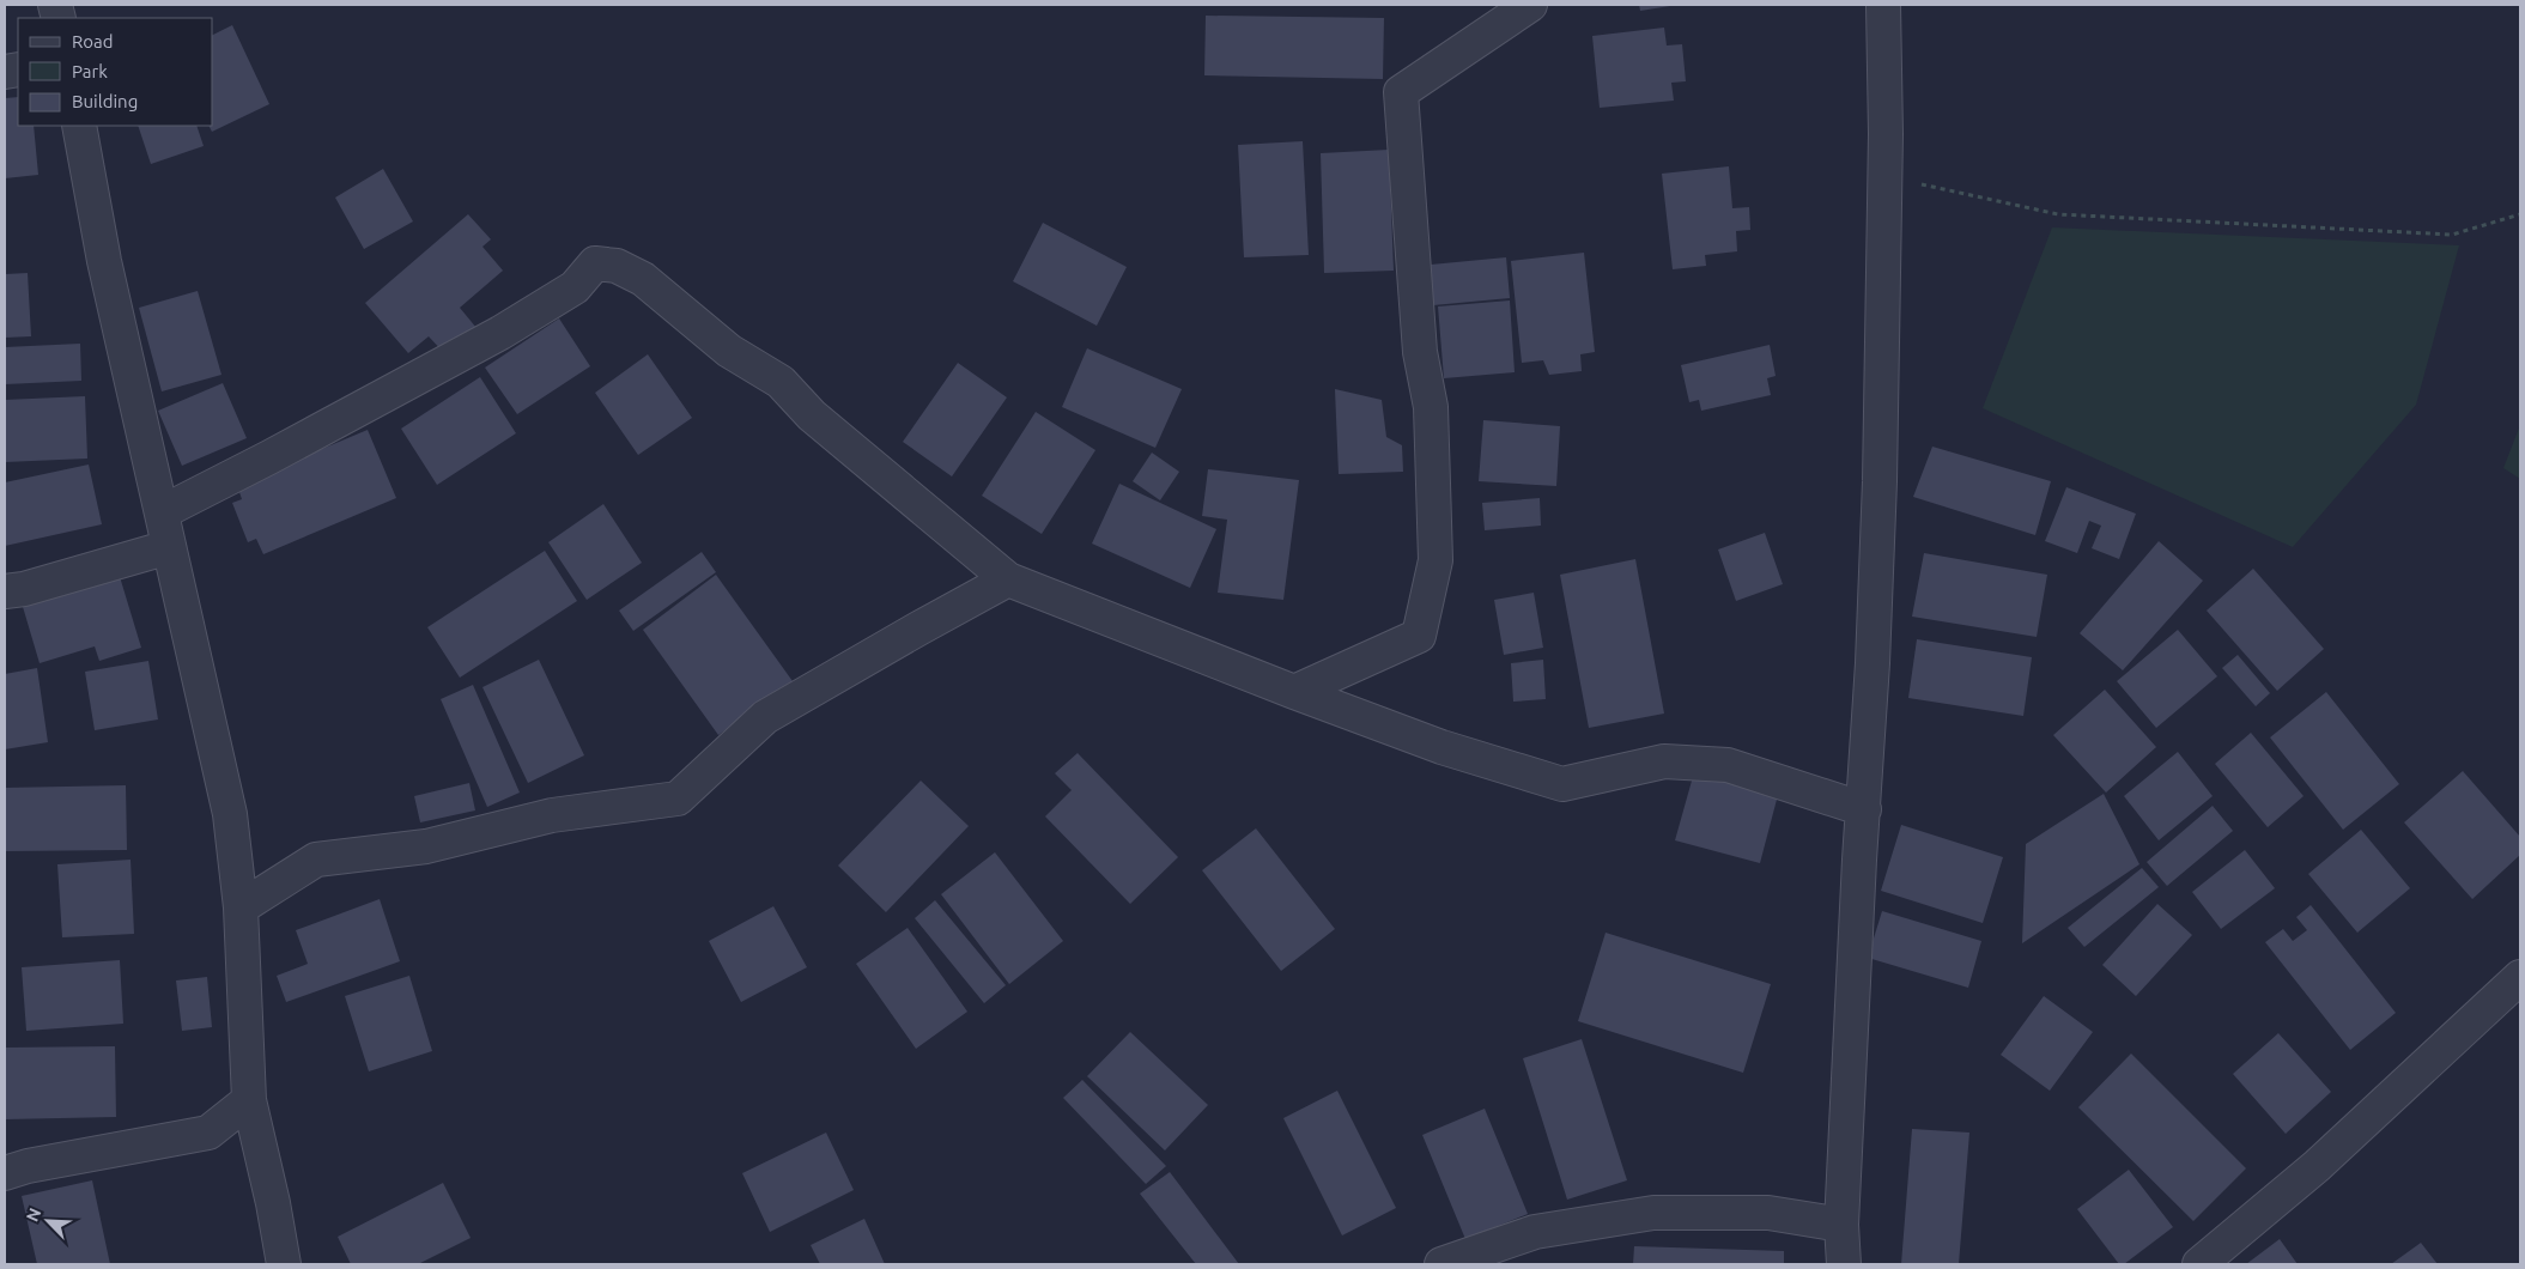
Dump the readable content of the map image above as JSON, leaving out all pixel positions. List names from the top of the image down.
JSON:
{
  "legend": ["Road", "Park", "Building"],
  "north": "top left"
}
